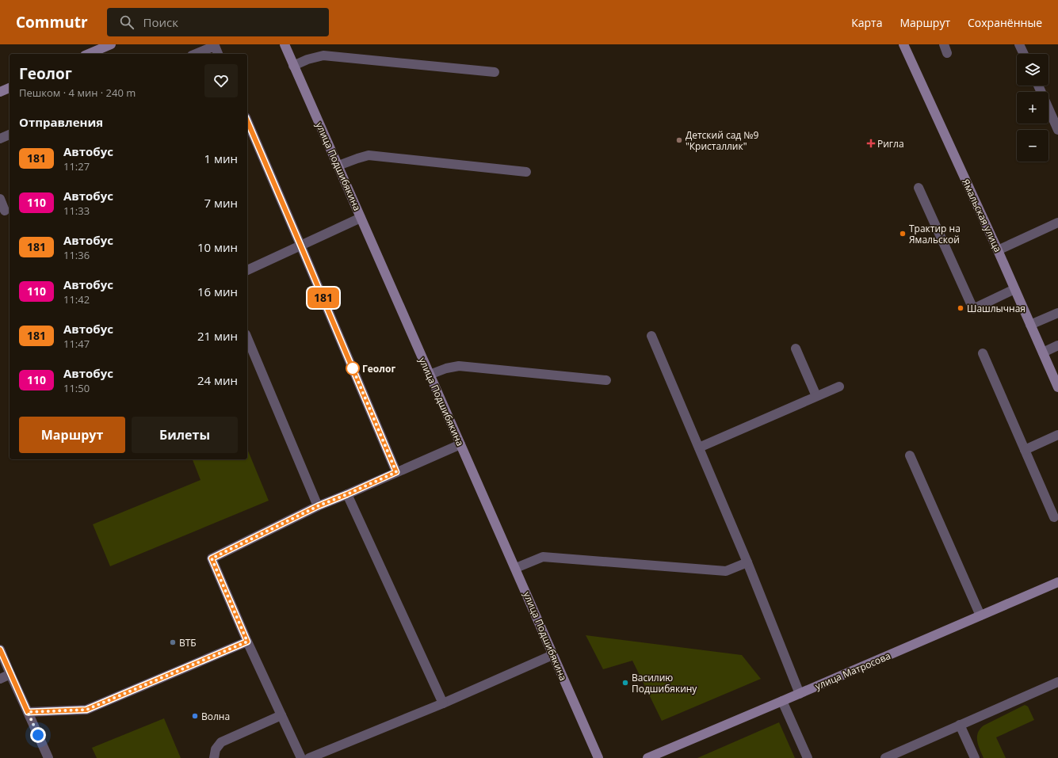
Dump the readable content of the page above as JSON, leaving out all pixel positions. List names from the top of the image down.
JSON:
{
  "streets": {
    "street": ["улица Подшибякина", "Ямальская улица", "улица Матросова"]
  },
  "places": {
    "other": [
      "Детский сад №9 \"Кристаллик\"",
      "Трактир на Ямальской",
      "Шашлычная",
      "Геолог",
      "ВТБ",
      "Василию Подшибякину",
      "Волна"
    ],
    "health": ["Ригла"]
  },
  "lines": ["bus line 181"],
  "page": {
    "header": "Commutr",
    "search": "Поиск",
    "nav": ["Карта", "Маршрут", "Сохранённые"],
    "on_map": "181",
    "map_buttons": ["+", "−"],
    "heading": [
      ["Геолог", "Пешком · 4 мин · 240 m"],
      "Отправления"
    ],
    "list": [
      {
        "mark": "181",
        "name": "Автобус",
        "note": "11:27",
        "value": "1 мин"
      },
      {
        "mark": "110",
        "name": "Автобус",
        "note": "11:33",
        "value": "7 мин"
      },
      {
        "mark": "181",
        "name": "Автобус",
        "note": "11:36",
        "value": "10 мин"
      },
      {
        "mark": "110",
        "name": "Автобус",
        "note": "11:42",
        "value": "16 мин"
      },
      {
        "mark": "181",
        "name": "Автобус",
        "note": "11:47",
        "value": "21 мин"
      },
      {
        "mark": "110",
        "name": "Автобус",
        "note": "11:50",
        "value": "24 мин"
      }
    ],
    "buttons": ["Маршрут", "Билеты"]
  }
}
